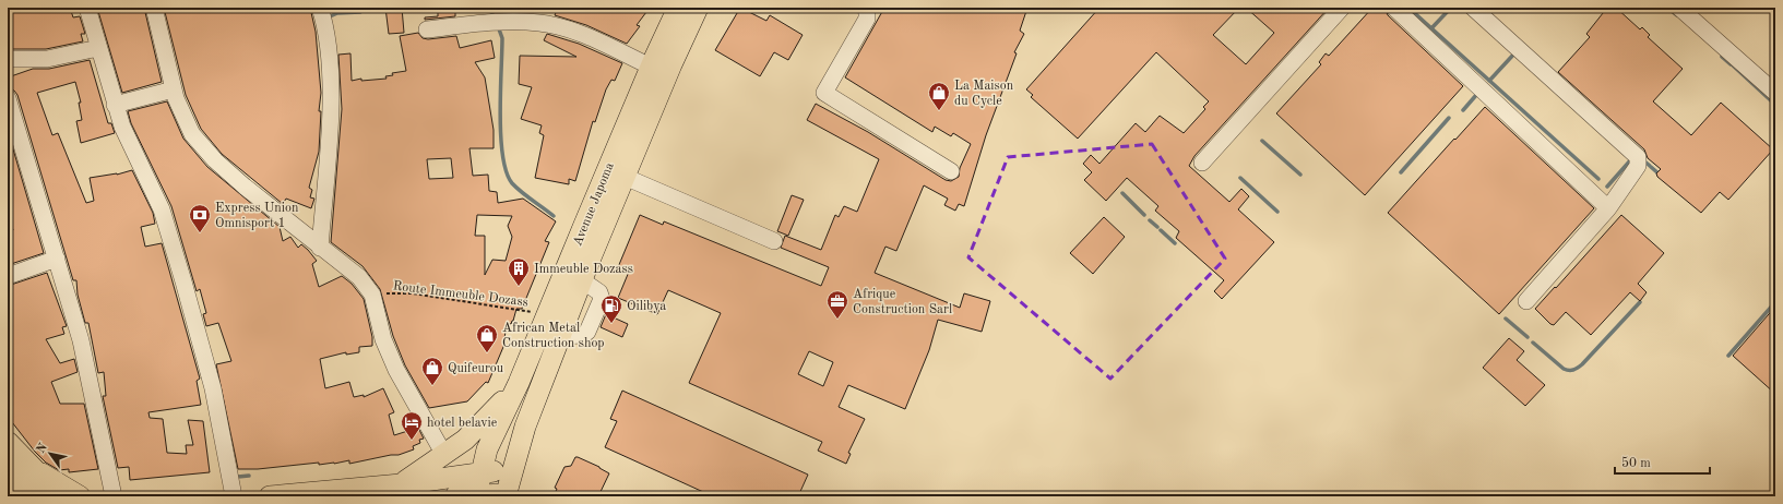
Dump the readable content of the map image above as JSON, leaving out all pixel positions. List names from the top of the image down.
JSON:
{
  "streets": {
    "main road": ["Avenue Japoma"],
    "path": ["Route Immeuble Dozass"]
  },
  "crossings": [
    ["Avenue Japoma", "Route Immeuble Dozass"]
  ],
  "places": {
    "shop": ["La Maison du Cycle", "African Metal Construction shop", "Quifeurou"],
    "bank": ["Express Union Omnisport 1"],
    "building": ["Immeuble Dozass"],
    "office": ["Afrique Construction Sarl"],
    "fuel station": ["Oilibya"],
    "hotel": ["hotel belavie"]
  },
  "scale_bar": "50 m",
  "north": "top left"
}
